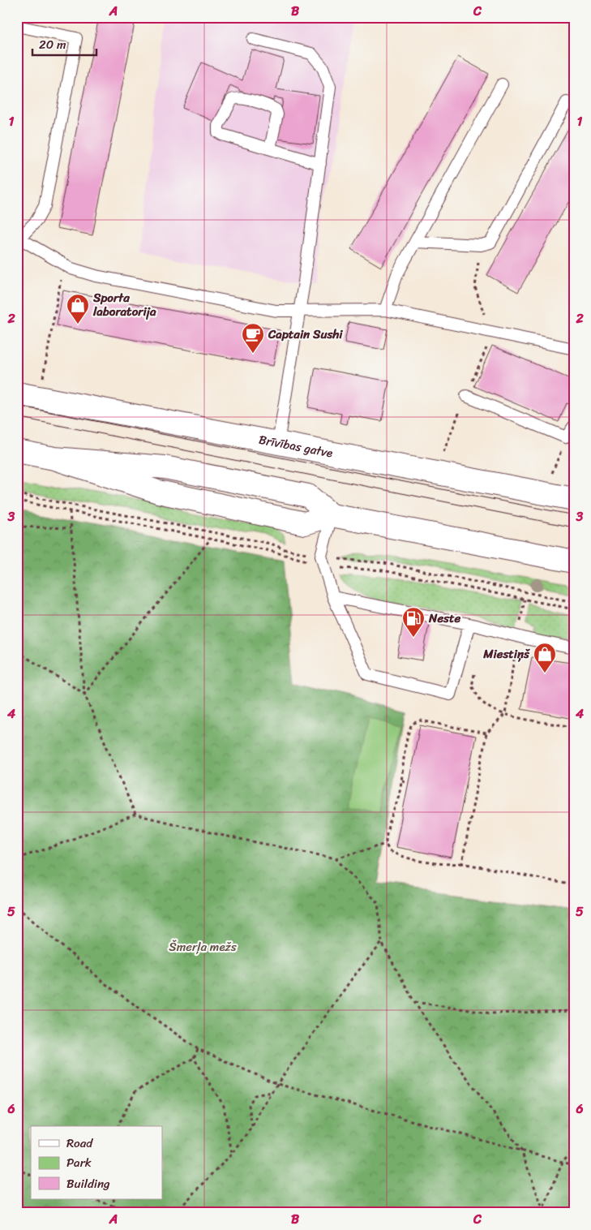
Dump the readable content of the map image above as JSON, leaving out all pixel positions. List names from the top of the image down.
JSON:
{
  "streets": {
    "main road": ["Brīvības gatve"]
  },
  "parks": ["Šmerļa mežs"],
  "places": {
    "shop": ["Sporta laboratorija", "Miestiņš"],
    "cafe": ["Captain Sushi"],
    "fuel station": ["Neste"]
  },
  "legend": ["Road", "Park", "Building"],
  "scale_bar": "20 m",
  "grid": {
    "columns": ["A", "B", "C"],
    "rows": [
      "1",
      "2",
      "3",
      "4",
      "5",
      "6"
    ]
  }
}
